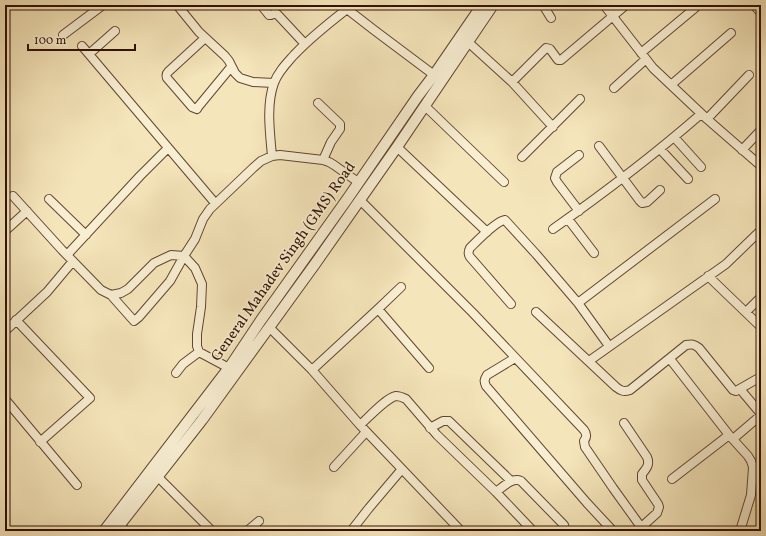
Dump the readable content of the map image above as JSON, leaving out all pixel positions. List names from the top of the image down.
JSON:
{
  "streets": {
    "street": ["General Mahadev Singh (GMS) Road"]
  },
  "scale_bar": "100 m"
}
